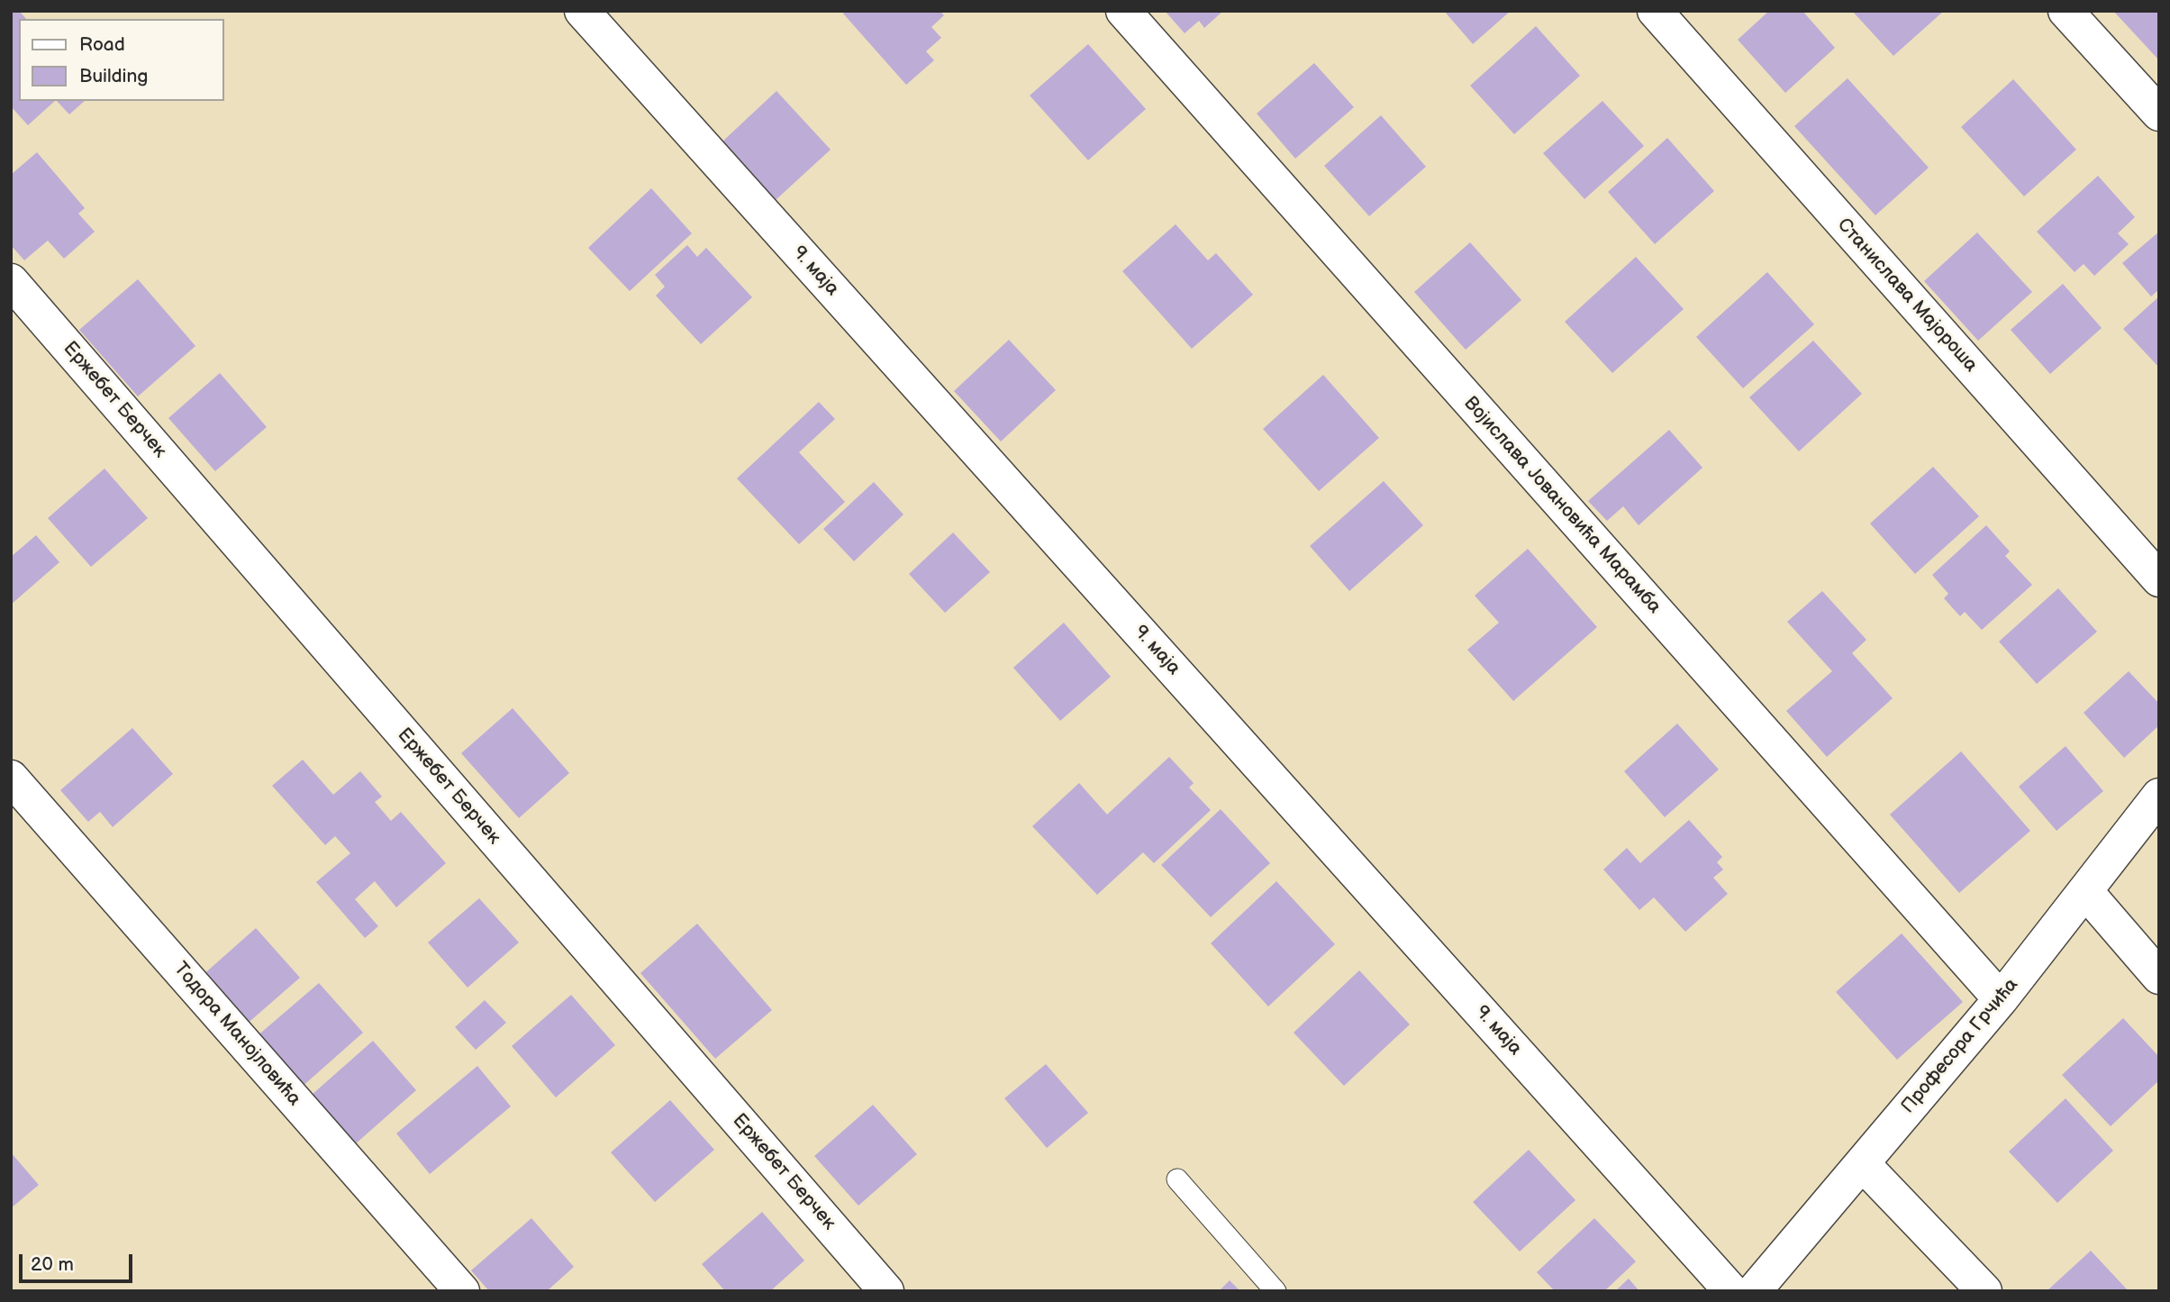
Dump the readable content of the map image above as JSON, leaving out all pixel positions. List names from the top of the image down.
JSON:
{
  "streets": {
    "street": [
      "9. маја",
      "Станислава Мајороша",
      "Ержебет Берчек",
      "Војислава Јовановића Марамба",
      "Тодора Манојловића",
      "Професора Грчића"
    ]
  },
  "crossings": [
    ["Војислава Јовановића Марамба", "Професора Грчића"]
  ],
  "legend": ["Road", "Building"],
  "scale_bar": "20 m"
}
